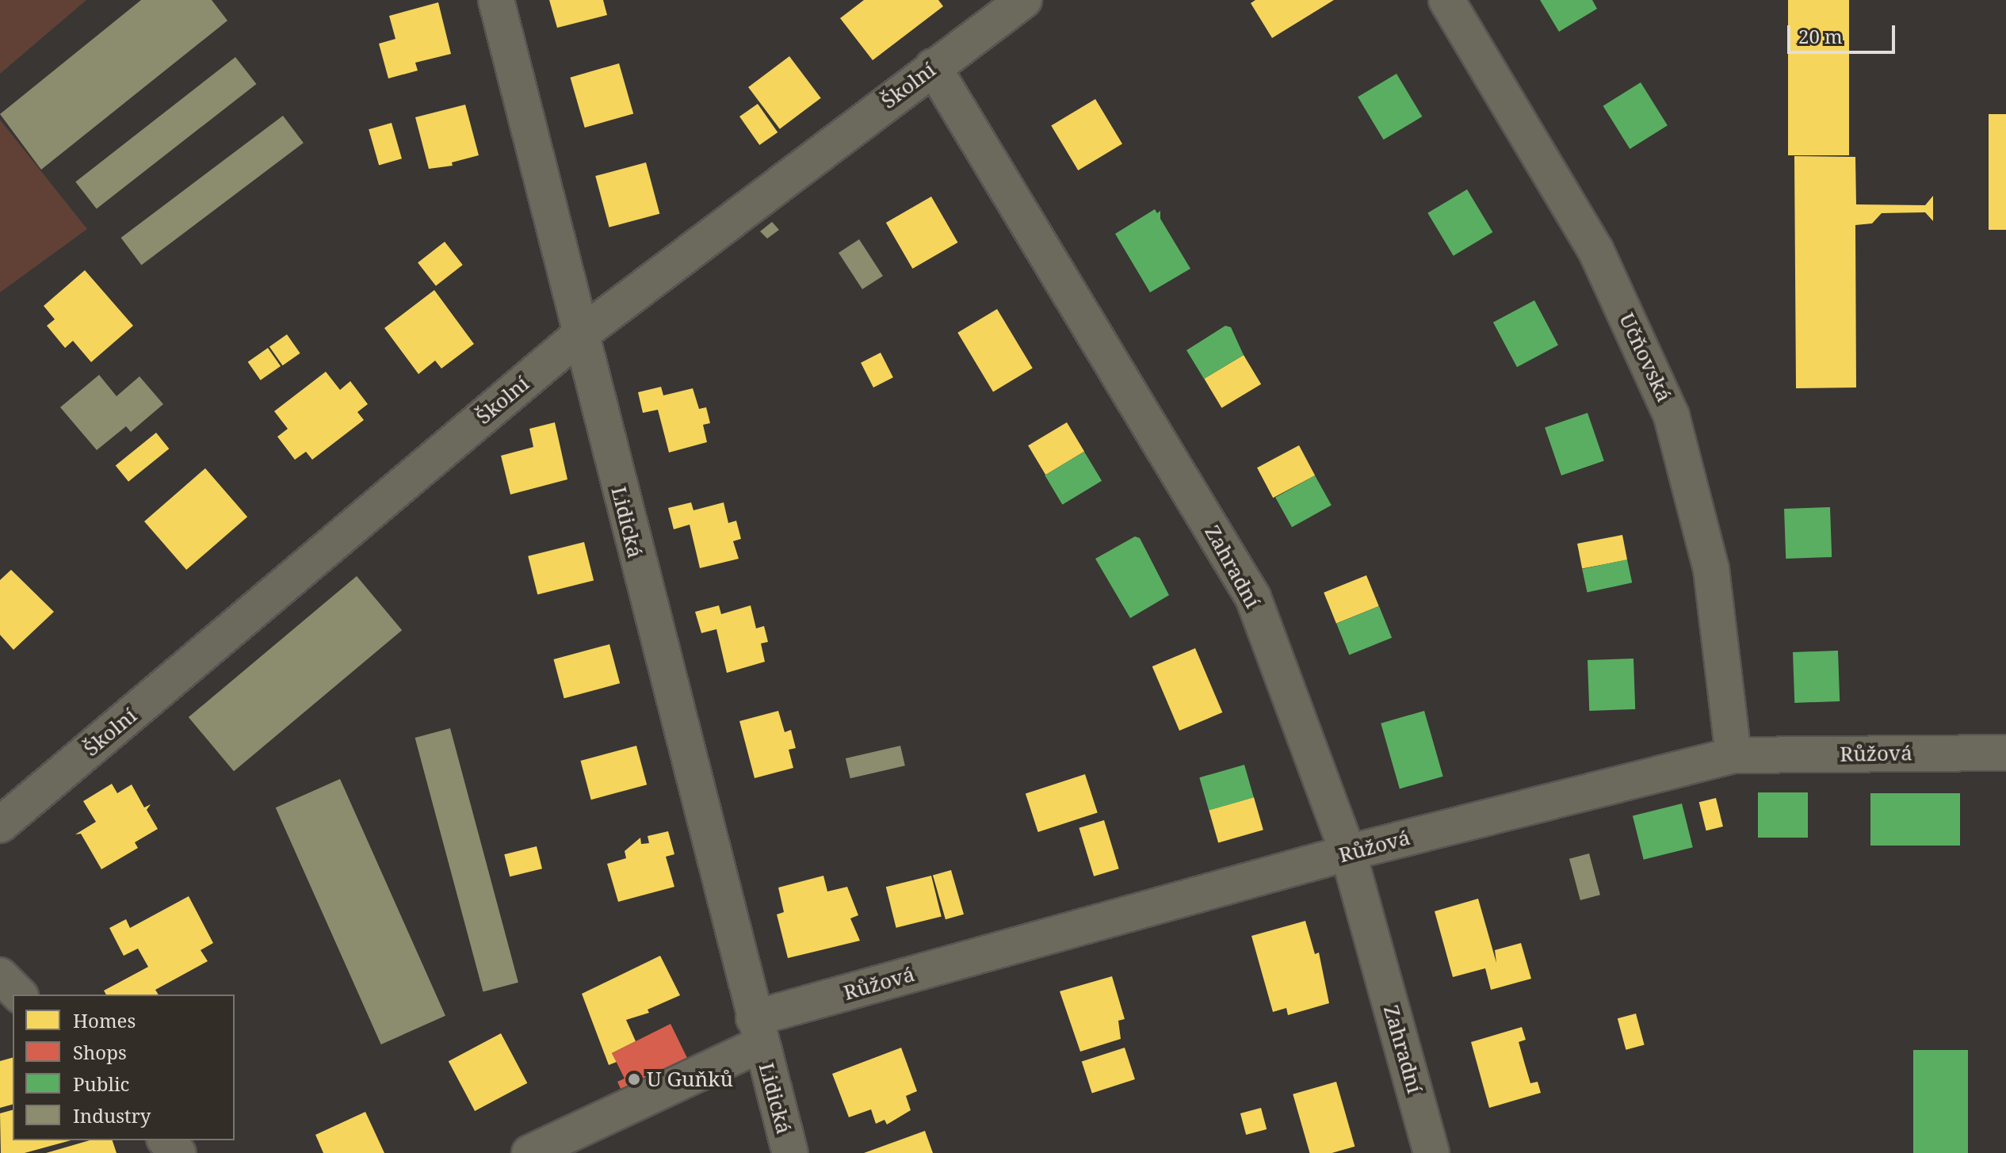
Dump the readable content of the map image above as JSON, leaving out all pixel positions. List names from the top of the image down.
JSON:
{
  "streets": {
    "street": [
      "Školní",
      "Učňovská",
      "Lidická",
      "Zahradní",
      "Růžová"
    ]
  },
  "crossings": [
    ["Školní", "Lidická"],
    ["Školní", "Zahradní"],
    ["Učňovská", "Růžová"],
    ["Lidická", "Růžová"],
    ["Zahradní", "Růžová"]
  ],
  "places": ["U Guňků"],
  "legend": [
    "Homes",
    "Shops",
    "Public",
    "Industry"
  ],
  "scale_bar": "20 m"
}
